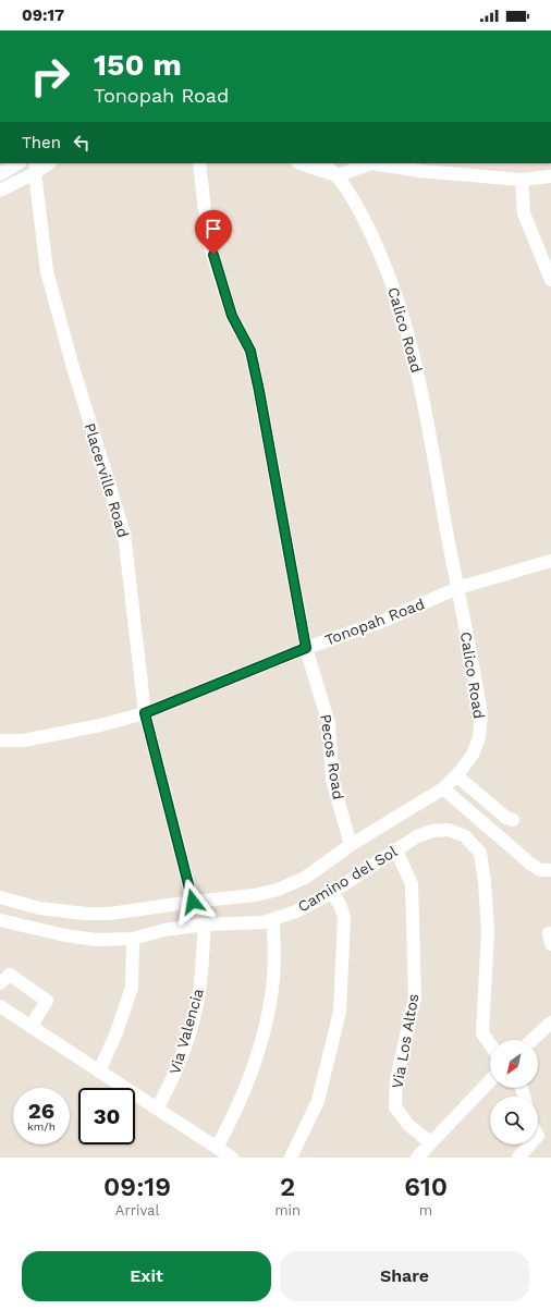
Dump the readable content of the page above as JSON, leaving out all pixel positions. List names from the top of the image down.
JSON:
{
  "streets": {
    "street": [
      "Calico Road",
      "Placerville Road",
      "Tonopah Road",
      "Pecos Road",
      "Camino del Sol",
      "Via Valencia",
      "Via Los Altos"
    ]
  },
  "crossings": [
    ["Calico Road", "Placerville Road"],
    ["Calico Road", "Tonopah Road"],
    ["Calico Road", "Pecos Road"],
    ["Placerville Road", "Tonopah Road"],
    ["Tonopah Road", "Pecos Road"],
    ["Camino del Sol", "Via Valencia"],
    ["Camino del Sol", "Via Los Altos"]
  ],
  "north": "bottom left",
  "page": {
    "status": "09:17",
    "turn": ["150 m", "Tonopah Road"],
    "then": "Then",
    "speed": "26 km/h",
    "limit": "30",
    "eta": [
      "09:19",
      "Arrival",
      "2",
      "min",
      "610",
      "m"
    ],
    "buttons": ["Exit", "Share"]
  }
}
